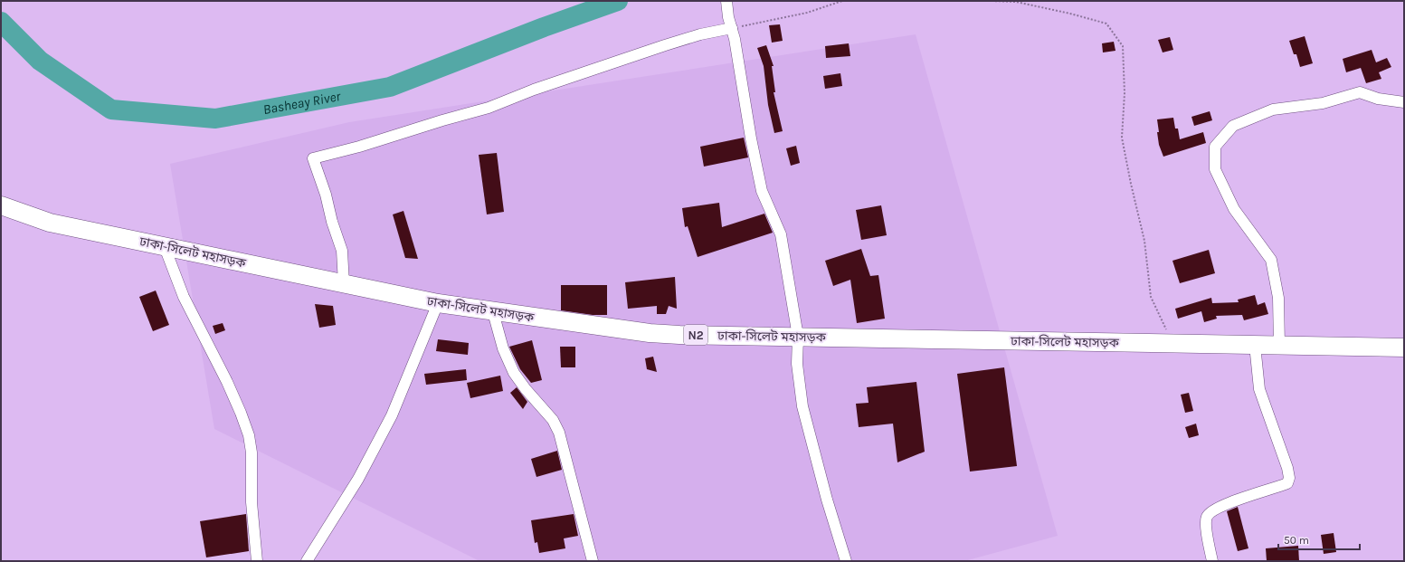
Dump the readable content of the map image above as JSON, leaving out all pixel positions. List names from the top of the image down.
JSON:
{
  "streets": {
    "highway": ["ঢাকা-সিলেট মহাসড়ক", "N2"]
  },
  "water": ["Basheay River"],
  "scale_bar": "50 m"
}
